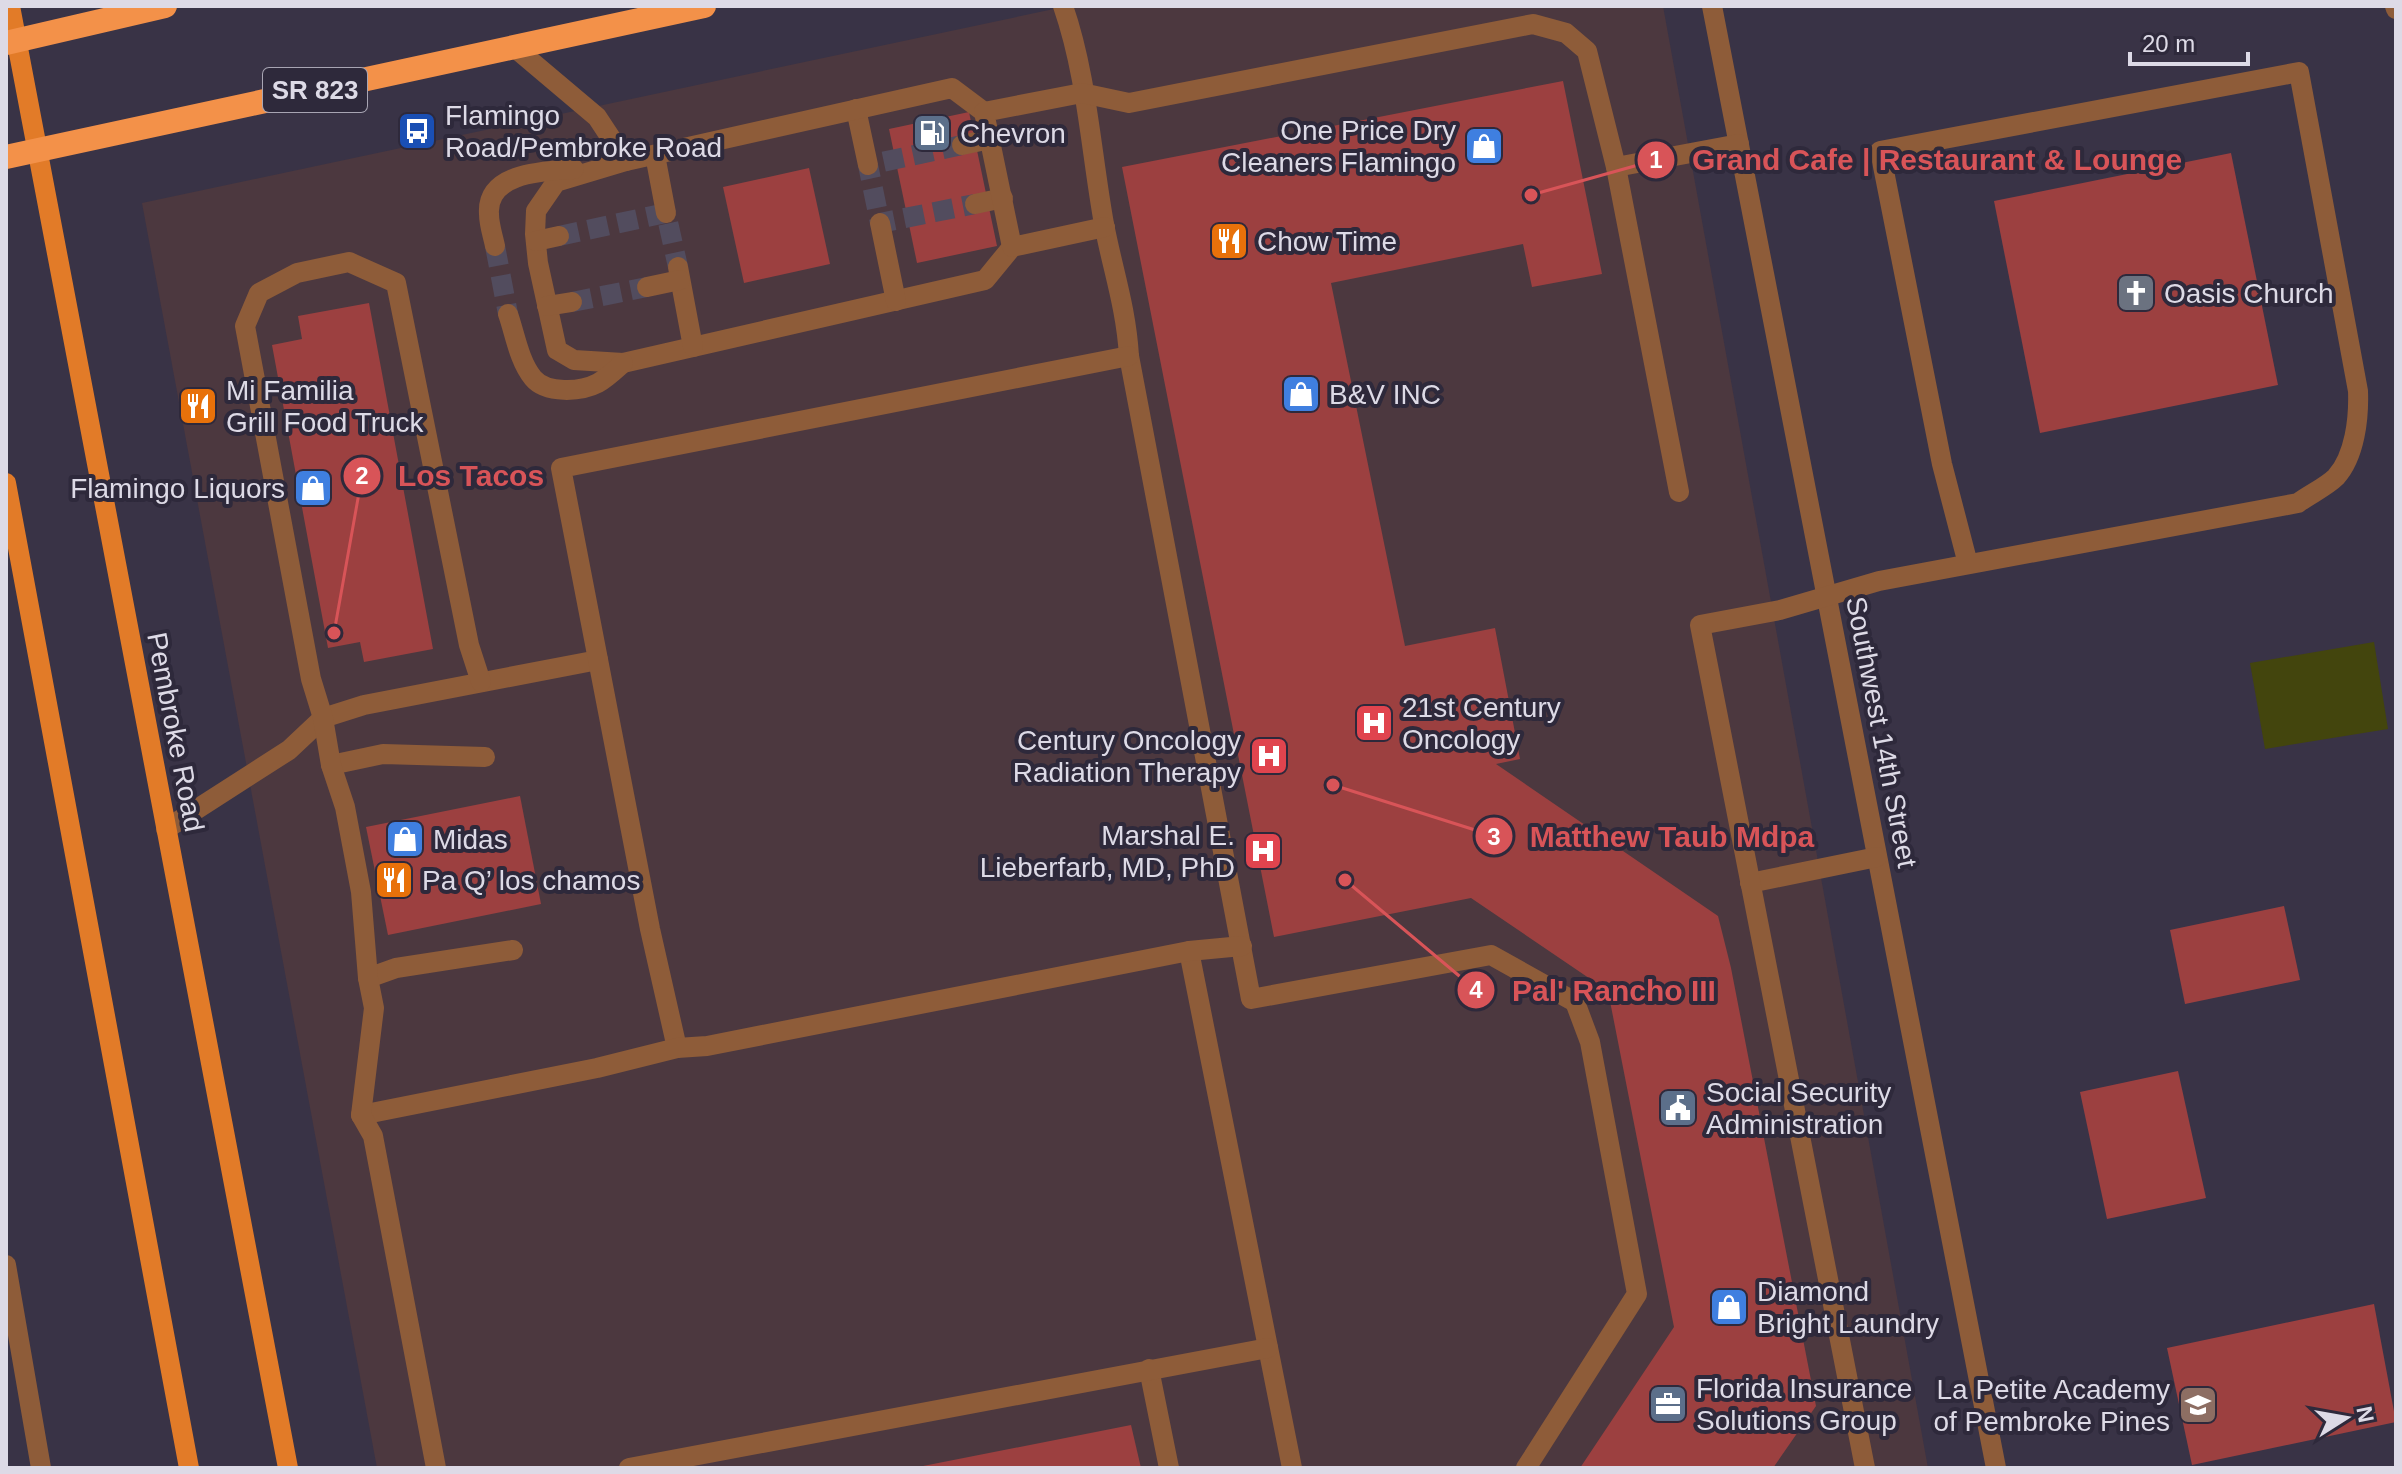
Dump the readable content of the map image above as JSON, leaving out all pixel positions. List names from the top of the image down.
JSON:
{
  "streets": {
    "highway": ["SR 823"],
    "main road": ["Pembroke Road"],
    "street": ["Southwest 14th Street"]
  },
  "crossings": [
    ["SR 823", "Pembroke Road"]
  ],
  "places": {
    "bus stop": ["Flamingo Road/Pembroke Road"],
    "fuel station": ["Chevron"],
    "shop": [
      "One Price Dry Cleaners Flamingo",
      "B&V INC",
      "Flamingo Liquors",
      "Midas",
      "Diamond Bright Laundry"
    ],
    "other": [
      "Grand Cafe | Restaurant & Lounge",
      "Los Tacos",
      "Matthew Taub Mdpa",
      "Pal' Rancho III"
    ],
    "restaurant": ["Chow Time", "Mi Familia Grill Food Truck", "Pa Q’ los chamos"],
    "church": ["Oasis Church"],
    "hospital": ["21st Century Oncology", "Century Oncology Radiation Therapy", "Marshal E. Lieberfarb, MD, PhD"],
    "public building": ["Social Security Administration"],
    "office": ["Florida Insurance Solutions Group"],
    "school or university": ["La Petite Academy of Pembroke Pines"]
  },
  "scale_bar": "20 m",
  "north": "right"
}
